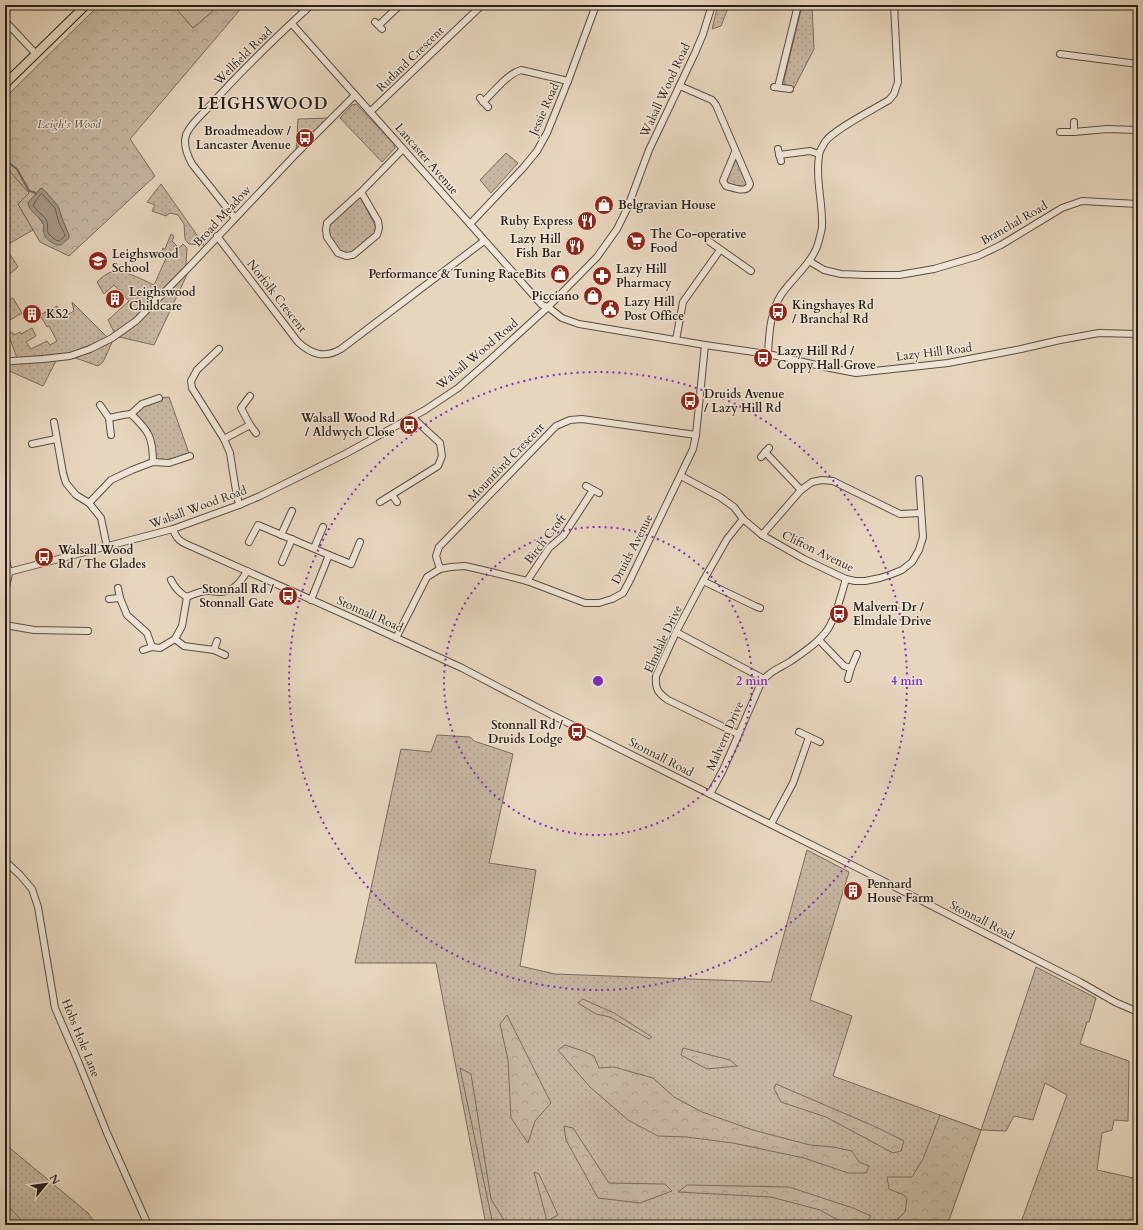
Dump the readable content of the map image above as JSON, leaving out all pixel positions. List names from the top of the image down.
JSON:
{
  "streets": {
    "street": [
      "Wellfield Road",
      "Rutland Crescent",
      "Walsall Wood Road",
      "Jessie Road",
      "Lancaster Avenue",
      "Broad Meadow",
      "Branchal Road",
      "Norfolk Crescent",
      "Lazy Hill Road",
      "Mountford Crescent",
      "Birch Croft",
      "Druids Avenue",
      "Clifton Avenue",
      "Stonnall Road",
      "Elmdale Drive",
      "Malvern Drive",
      "Hobs Hole Lane"
    ]
  },
  "crossings": [
    ["Wellfield Road", "Lancaster Avenue"],
    ["Wellfield Road", "Broad Meadow"],
    ["Rutland Crescent", "Lancaster Avenue"],
    ["Walsall Wood Road", "Lancaster Avenue"],
    ["Walsall Wood Road", "Lazy Hill Road"],
    ["Walsall Wood Road", "Stonnall Road"],
    ["Jessie Road", "Lancaster Avenue"],
    ["Lancaster Avenue", "Broad Meadow"],
    ["Lancaster Avenue", "Norfolk Crescent"],
    ["Lancaster Avenue", "Lazy Hill Road"],
    ["Broad Meadow", "Norfolk Crescent"],
    ["Lazy Hill Road", "Druids Avenue"],
    ["Mountford Crescent", "Druids Avenue"],
    ["Birch Croft", "Druids Avenue"],
    ["Druids Avenue", "Clifton Avenue"],
    ["Druids Avenue", "Stonnall Road"],
    ["Clifton Avenue", "Elmdale Drive"],
    ["Clifton Avenue", "Malvern Drive"],
    ["Stonnall Road", "Malvern Drive"],
    ["Elmdale Drive", "Malvern Drive"]
  ],
  "districts": ["LEIGHSWOOD"],
  "parks": ["Leigh's Wood"],
  "places": {
    "bus stop": [
      "Broadmeadow / Lancaster Avenue",
      "Kingshayes Rd / Branchal Rd",
      "Lazy Hill Rd / Coppy Hall Grove",
      "Druids Avenue / Lazy Hill Rd",
      "Walsall Wood Rd / Aldwych Close",
      "Walsall Wood Rd / The Glades",
      "Stonnall Rd / Stonnall Gate",
      "Malvern Dr / Elmdale Drive",
      "Stonnall Rd / Druids Lodge"
    ],
    "shop": ["Belgravian House", "Performance & Tuning RaceBits", "Picciano"],
    "restaurant": ["Ruby Express", "Lazy Hill Fish Bar"],
    "supermarket": ["The Co-operative Food"],
    "school or university": ["Leighswood School"],
    "pharmacy": ["Lazy Hill Pharmacy"],
    "building": ["Leighswood Childcare", "KS2", "Pennard House Farm"],
    "public building": ["Lazy Hill Post Office"]
  },
  "north": "top right",
  "rings": ["2 min", "4 min"]
}
